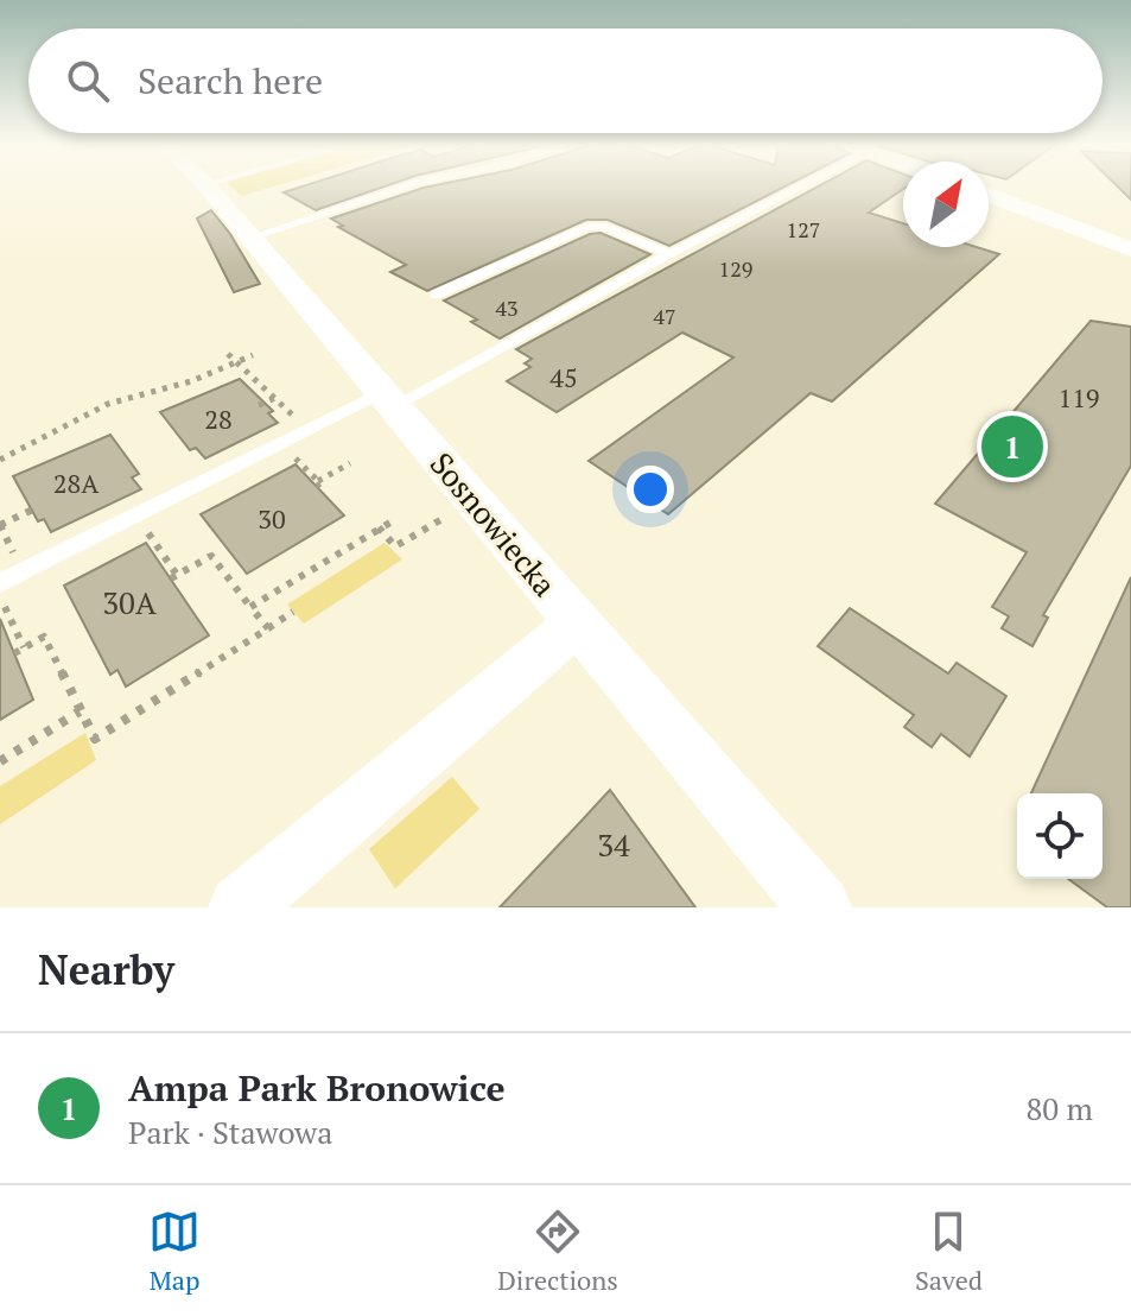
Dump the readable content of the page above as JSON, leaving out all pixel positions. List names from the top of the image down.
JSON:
{
  "streets": {
    "street": ["Sosnowiecka"]
  },
  "house_numbers": [
    "127",
    "129",
    "43",
    "47",
    "45",
    "119",
    "28",
    "28A",
    "30",
    "30A",
    "34"
  ],
  "north": "top right",
  "page": {
    "search": "Search here",
    "pins": "1",
    "heading": "Nearby",
    "list": [
      {
        "mark": "1",
        "name": "Ampa Park Bronowice",
        "note": "Park · Stawowa",
        "value": "80 m"
      }
    ],
    "nav": ["Map", "Directions", "Saved"]
  }
}
